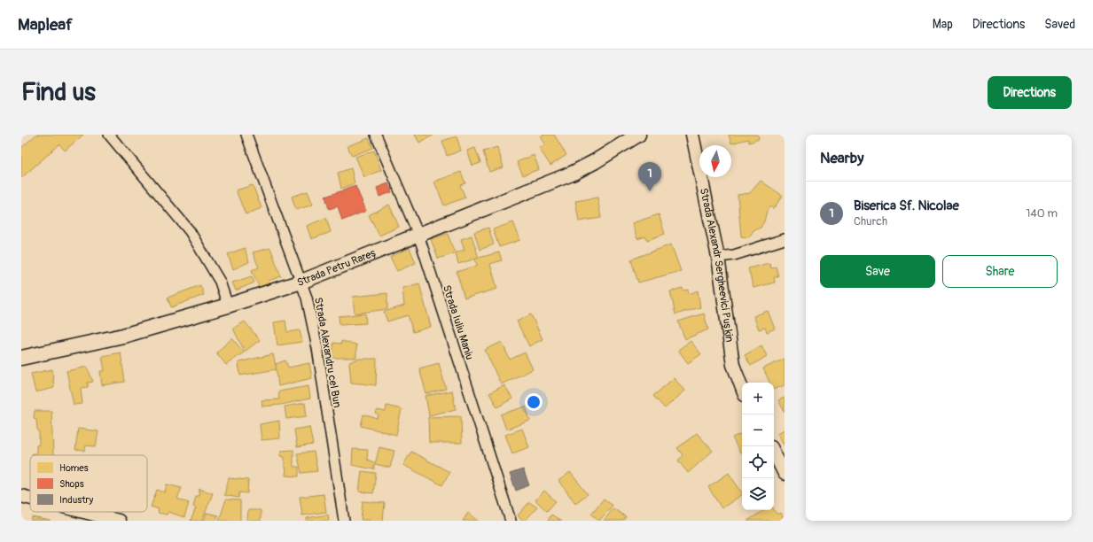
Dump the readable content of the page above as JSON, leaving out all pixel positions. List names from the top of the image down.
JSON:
{
  "streets": {
    "main road": ["Strada Petru Rareș"],
    "street": ["Strada Alexandr Sergheevici Pușkin", "Strada Iuliu Maniu", "Strada Alexandru cel Bun"]
  },
  "crossings": [
    ["Strada Petru Rareș", "Strada Iuliu Maniu"],
    ["Strada Petru Rareș", "Strada Alexandru cel Bun"]
  ],
  "legend": ["Homes", "Shops", "Industry"],
  "north": "bottom",
  "page": {
    "header": "Mapleaf",
    "nav": ["Map", "Directions", "Saved"],
    "buttons": [
      "Directions",
      ["Save", "Share"]
    ],
    "title": "Find us",
    "heading": "Nearby",
    "pins": "1",
    "list": [
      {
        "mark": "1",
        "name": "Biserica Sf. Nicolae",
        "note": "Church",
        "value": "140 m"
      }
    ],
    "map_buttons": ["+", "−"]
  }
}
